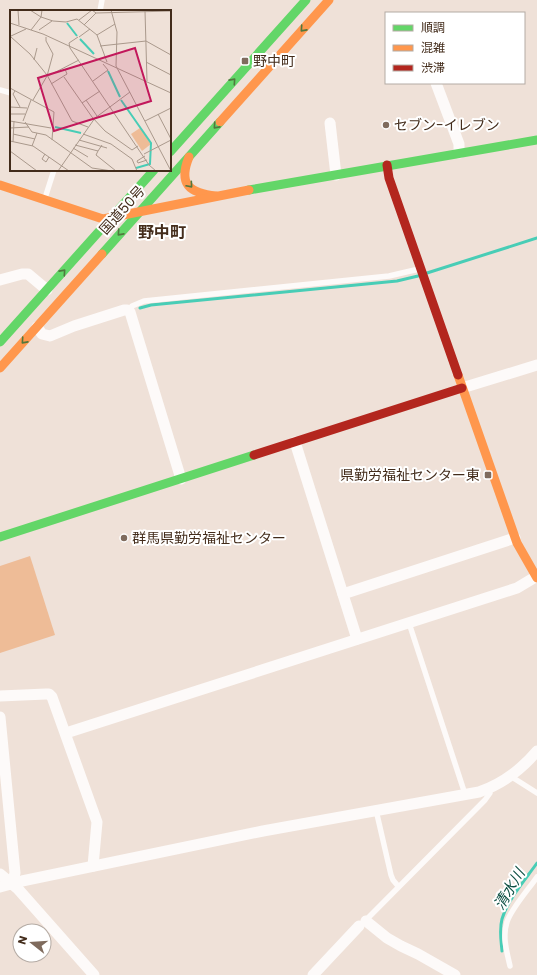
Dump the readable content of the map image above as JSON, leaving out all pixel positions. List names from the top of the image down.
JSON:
{
  "streets": {
    "main road": ["国道50号"]
  },
  "districts": ["野中町"],
  "water": ["清水川"],
  "places": {
    "transit": ["野中町", "県勤労福祉センター東"],
    "other": ["セブン-イレブン", "群馬県勤労福祉センター"]
  },
  "legend": ["順調", "混雑", "渋滞"],
  "north": "left"
}
